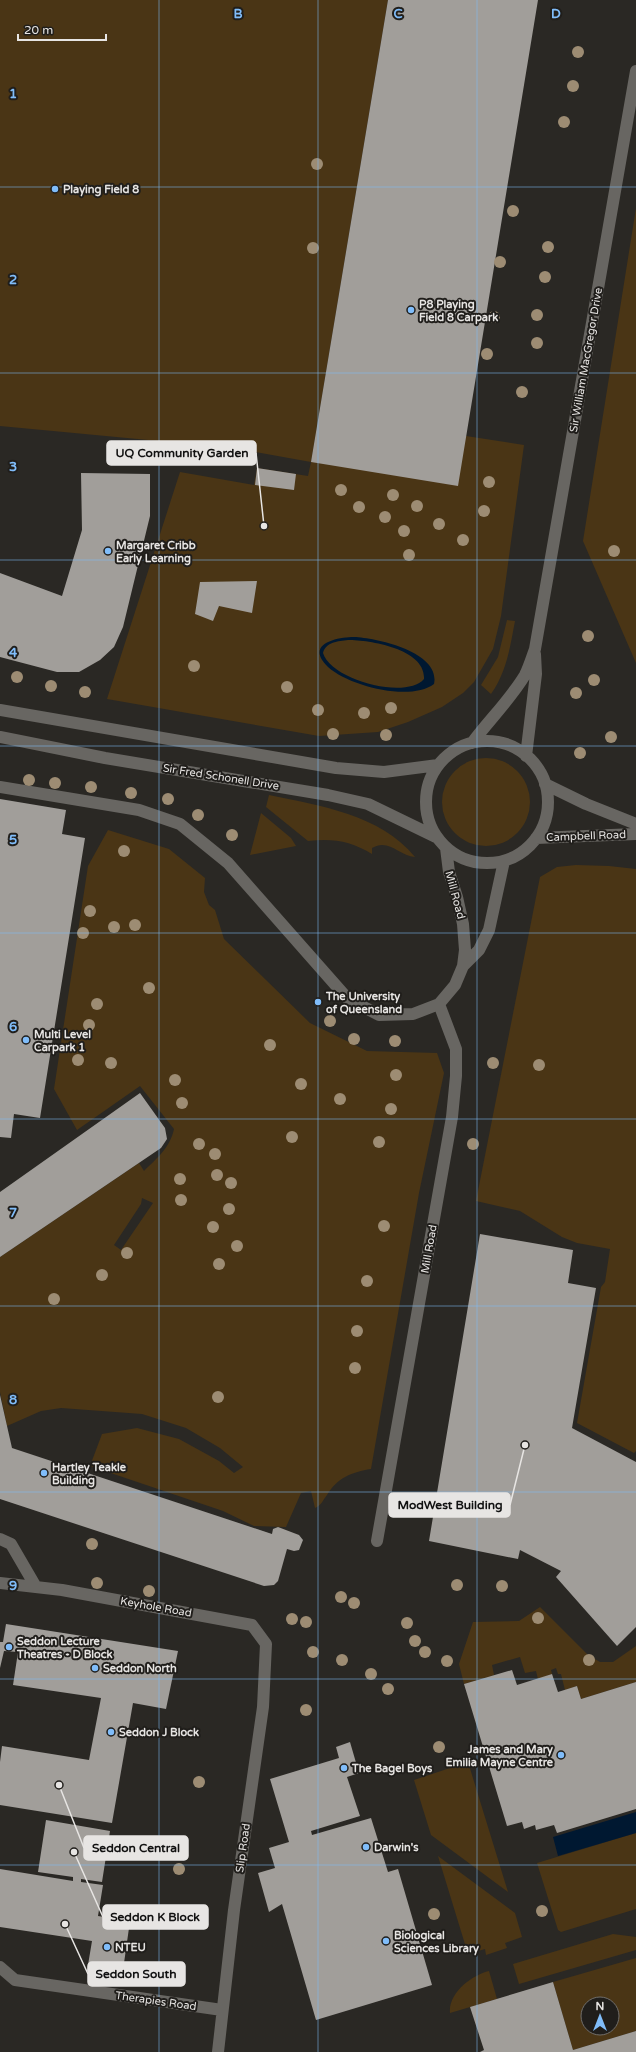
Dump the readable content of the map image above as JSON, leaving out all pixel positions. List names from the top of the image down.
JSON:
{
  "streets": {
    "street": [
      "Sir William MacGregor Drive",
      "Sir Fred Schonell Drive",
      "Campbell Road",
      "Mill Road",
      "Keyhole Road",
      "Slip Road",
      "Therapies Road"
    ]
  },
  "crossings": [
    ["Sir William MacGregor Drive", "Sir Fred Schonell Drive"],
    ["Sir William MacGregor Drive", "Campbell Road"],
    ["Sir William MacGregor Drive", "Mill Road"],
    ["Sir Fred Schonell Drive", "Campbell Road"],
    ["Sir Fred Schonell Drive", "Mill Road"],
    ["Campbell Road", "Mill Road"],
    ["Keyhole Road", "Slip Road"],
    ["Slip Road", "Therapies Road"]
  ],
  "places": [
    "Playing Field 8",
    "P8 Playing Field 8 Carpark",
    "UQ Community Garden",
    "Margaret Cribb Early Learning",
    "The University of Queensland",
    "Multi Level Carpark 1",
    "ModWest Building",
    "Hartley Teakle Building",
    "Seddon Lecture Theatres - D Block",
    "Seddon North",
    "Seddon J Block",
    "James and Mary Emilia Mayne Centre",
    "The Bagel Boys",
    "Seddon Central",
    "Darwin's",
    "Seddon K Block",
    "Seddon South",
    "Biological Sciences Library",
    "NTEU"
  ],
  "scale_bar": "20 m",
  "north": "top",
  "grid": {
    "columns": ["B", "C", "D"],
    "rows": [
      "1",
      "2",
      "3",
      "4",
      "5",
      "6",
      "7",
      "8",
      "9"
    ]
  }
}
